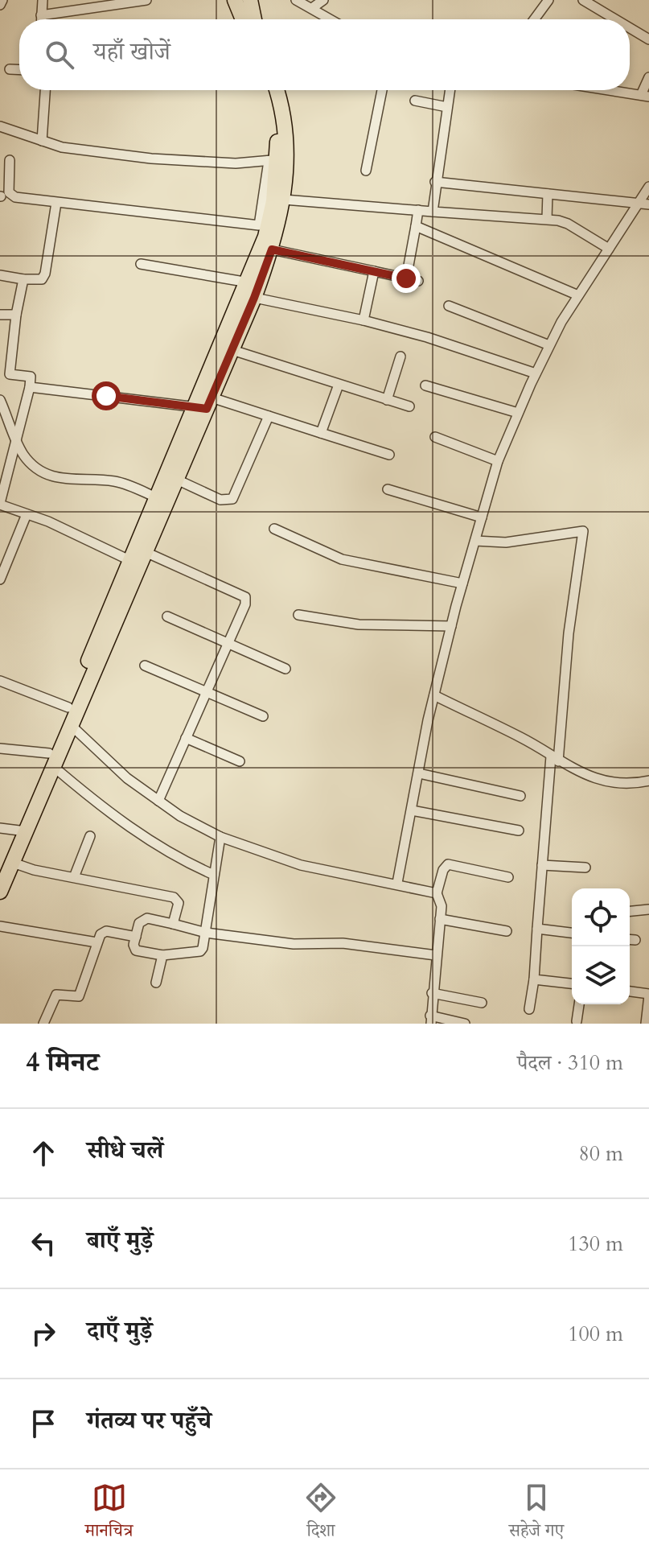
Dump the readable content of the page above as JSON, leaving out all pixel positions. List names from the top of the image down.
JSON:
{
  "page": {
    "search": "यहाँ खोजें",
    "heading": ["4 मिनट", "पैदल · 310 m"],
    "list": [
      ["सीधे चलें", "80 m"],
      ["बाएँ मुड़ें", "130 m"],
      ["दाएँ मुड़ें", "100 m"],
      "गंतव्य पर पहुँचे"
    ],
    "nav": ["मानचित्र", "दिशा", "सहेजे गए"]
  }
}
